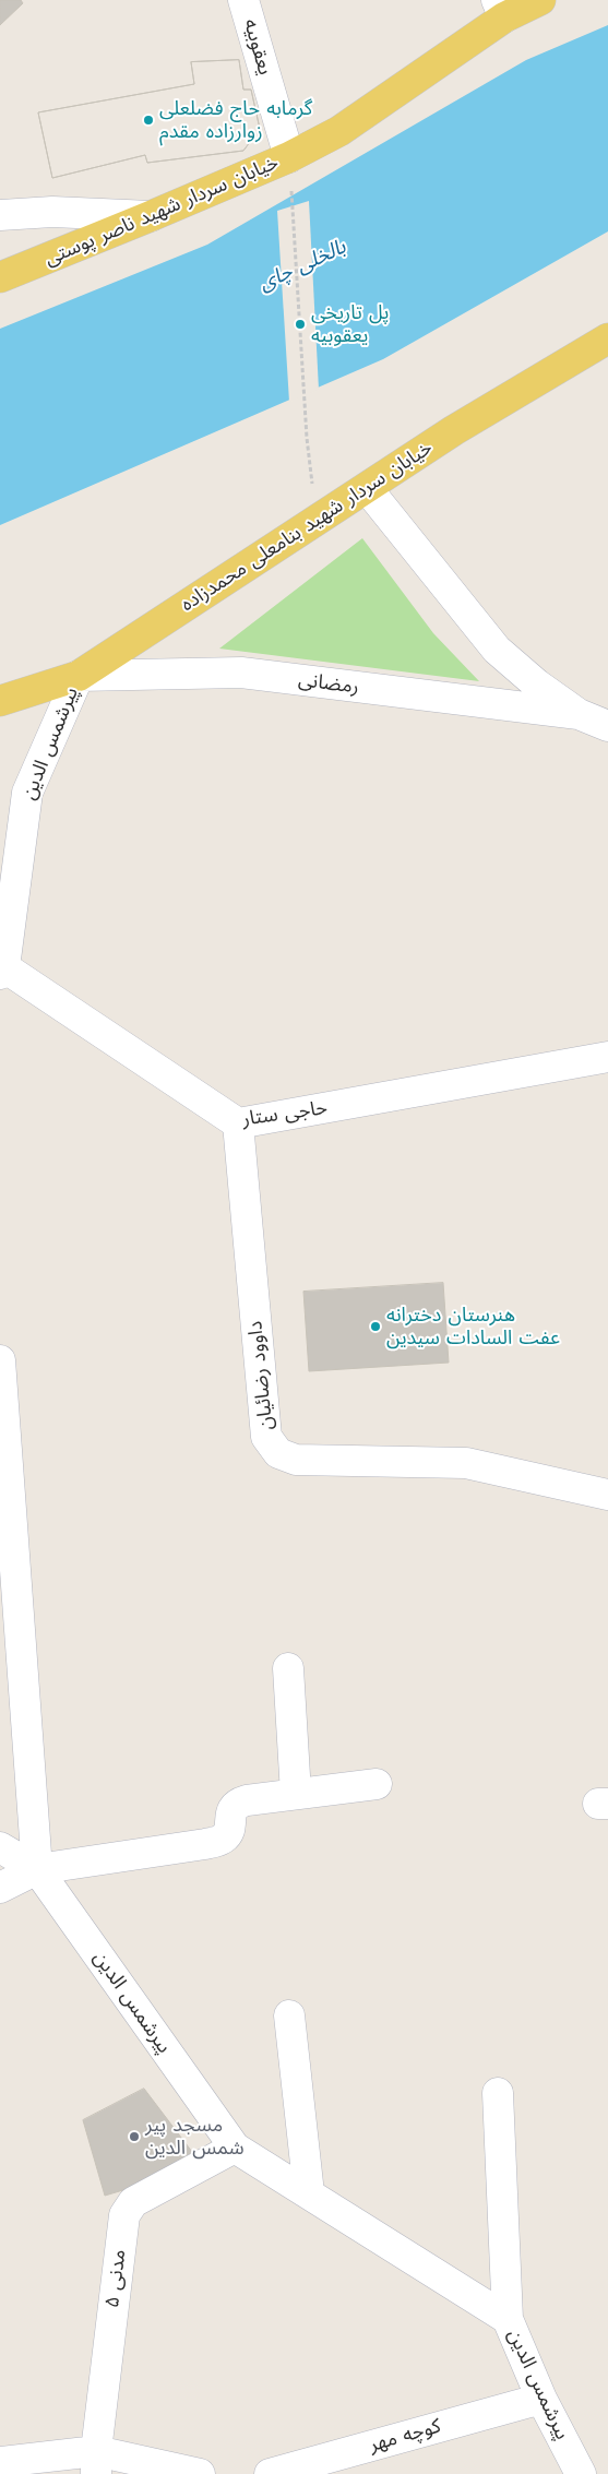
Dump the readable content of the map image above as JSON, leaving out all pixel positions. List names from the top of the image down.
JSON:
{
  "streets": {
    "main road": ["خیابان سردار شهید ناصر پوستی", "خیابان سردار شهید بنامعلی محمدزاده"],
    "street": [
      "یعقوبیه",
      "رمضانی",
      "پیرشمس الدین",
      "حاجی ستار",
      "داوود رضائیان",
      "مدنی ۵",
      "کوچه مهر"
    ]
  },
  "crossings": [
    ["یعقوبیه", "خیابان سردار شهید ناصر پوستی"],
    ["خیابان سردار شهید بنامعلی محمدزاده", "رمضانی"],
    ["خیابان سردار شهید بنامعلی محمدزاده", "پیرشمس الدین"],
    ["رمضانی", "پیرشمس الدین"],
    ["پیرشمس الدین", "حاجی ستار"],
    ["پیرشمس الدین", "مدنی ۵"],
    ["پیرشمس الدین", "کوچه مهر"],
    ["حاجی ستار", "داوود رضائیان"]
  ],
  "water": ["بالخلی چای"],
  "places": [
    "گرمابه حاج فضلعلی زوارزاده مقدم",
    "پل تاریخی یعقوبیه",
    "هنرستان دخترانه عفت السادات سیدین",
    "مسجد پیر شمس الدین"
  ]
}
